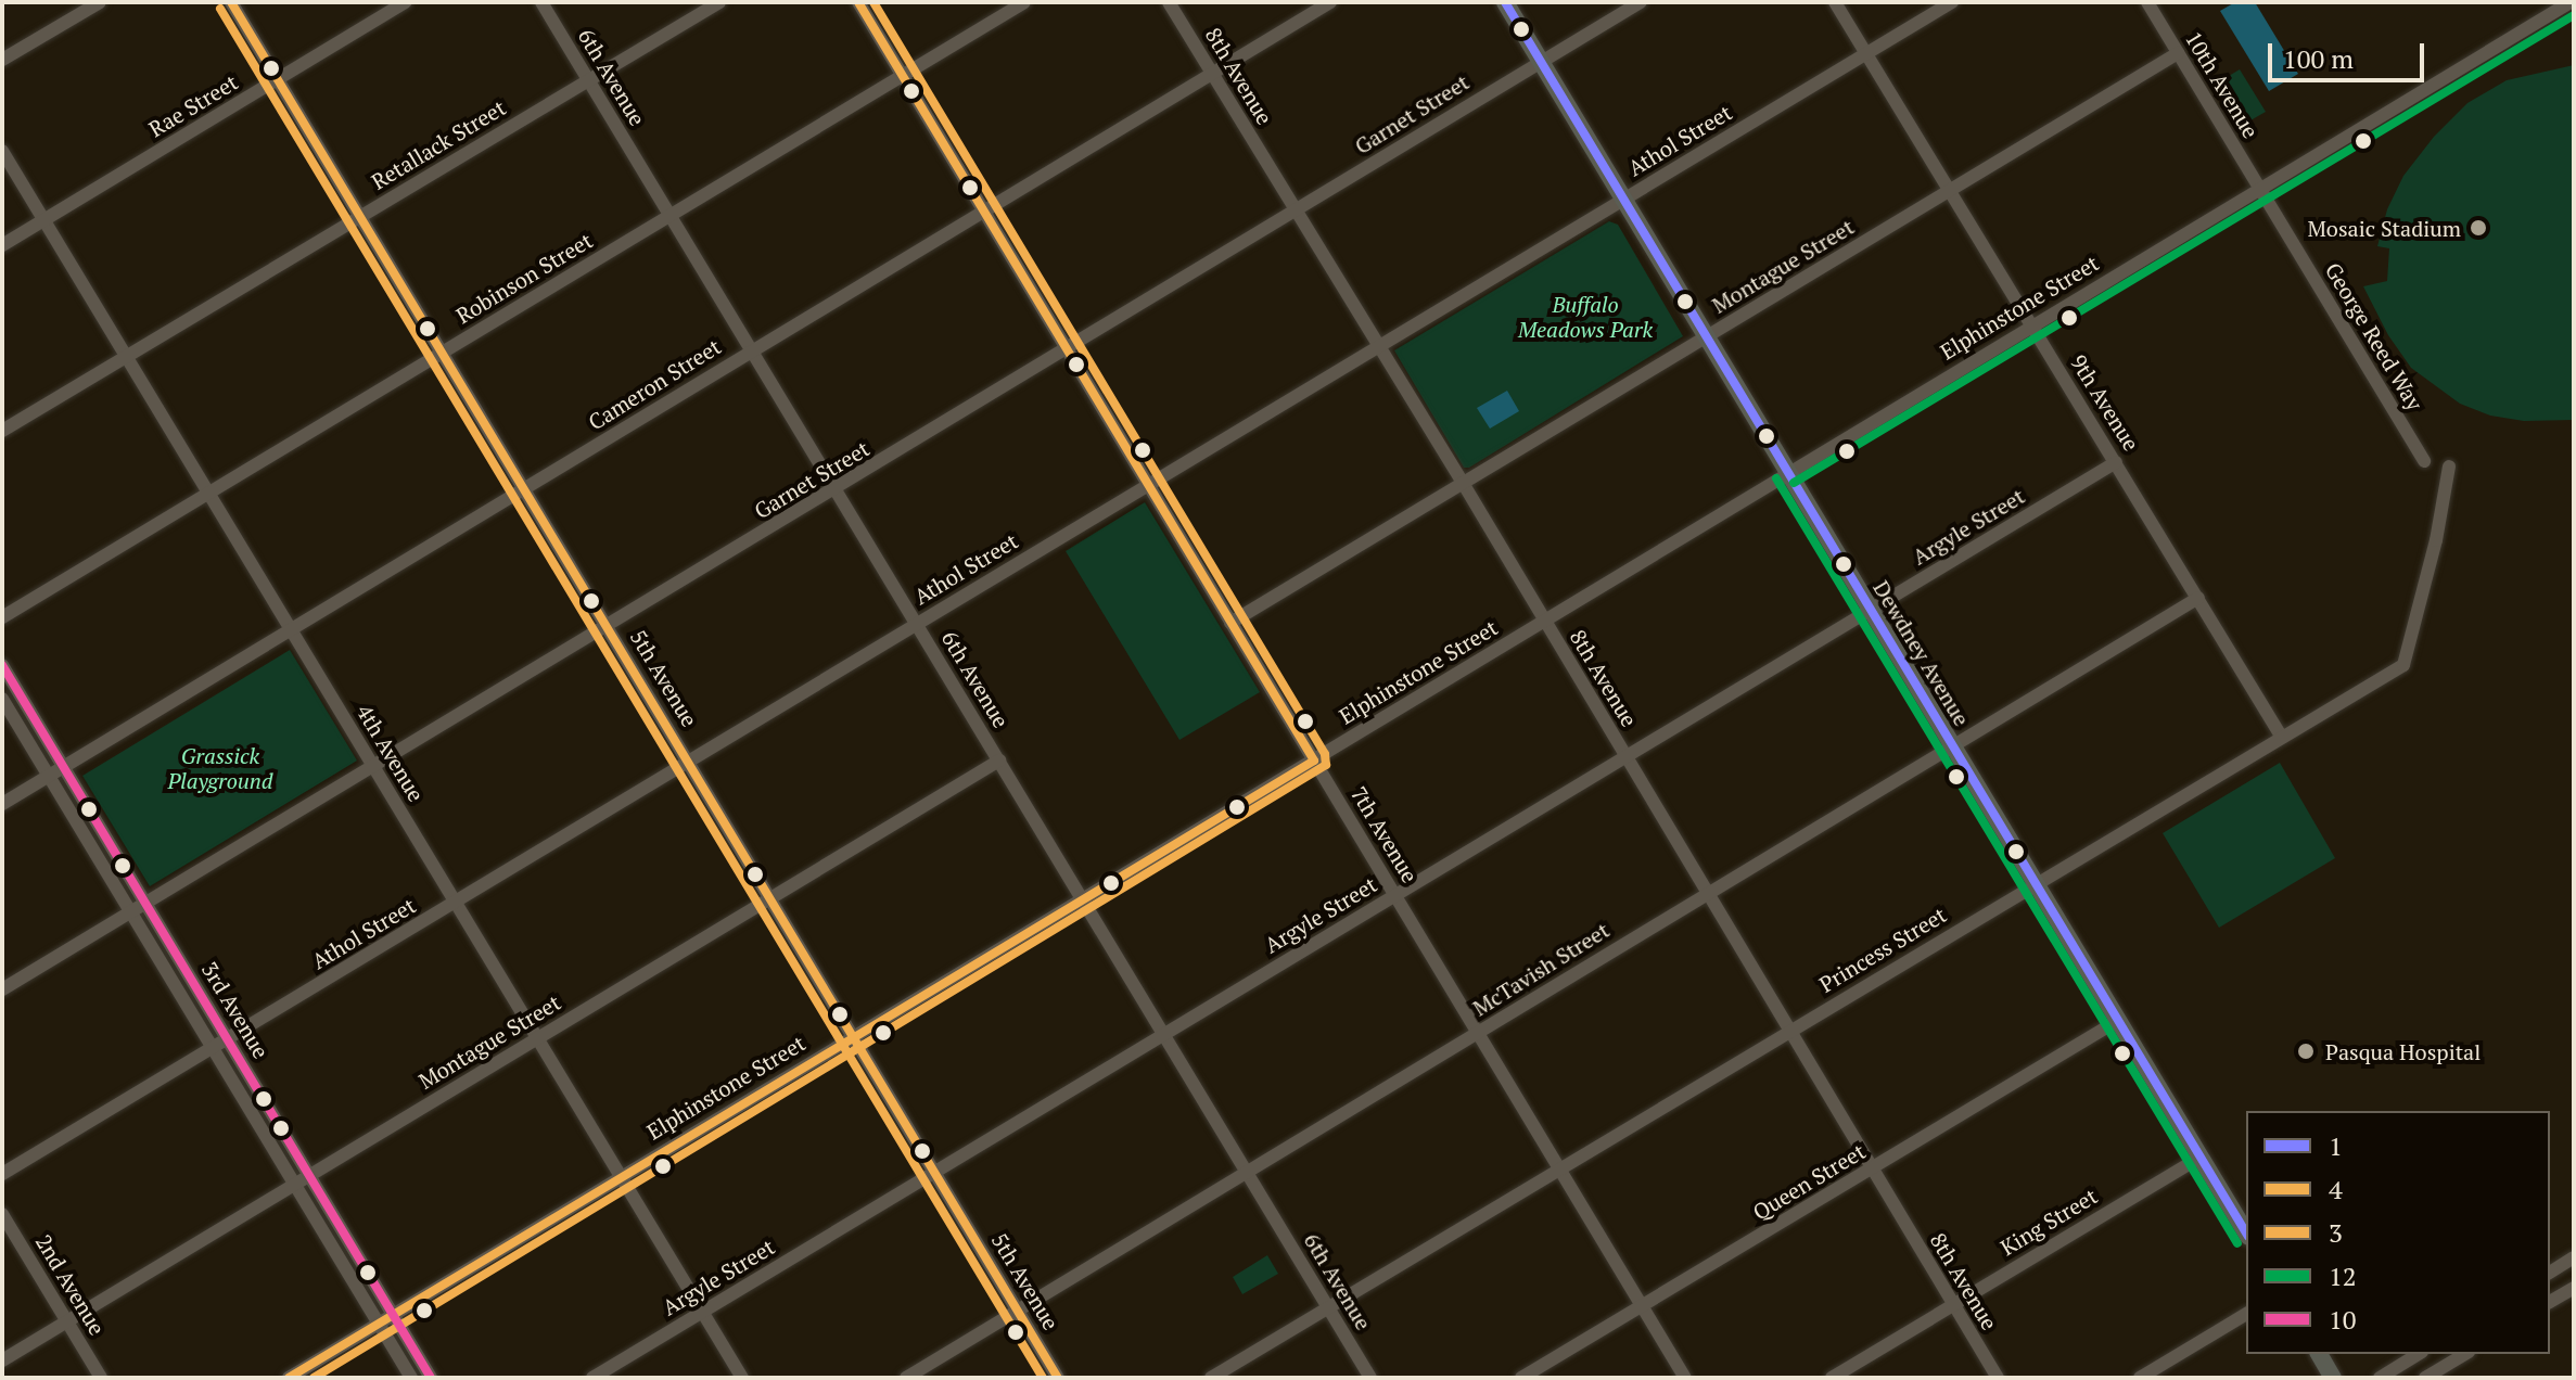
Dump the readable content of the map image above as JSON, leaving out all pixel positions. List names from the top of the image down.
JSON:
{
  "streets": {
    "main road": ["Dewdney Avenue"],
    "street": [
      "8th Avenue",
      "6th Avenue",
      "10th Avenue",
      "Rae Street",
      "Garnet Street",
      "Athol Street",
      "Retallack Street",
      "Montague Street",
      "Robinson Street",
      "Elphinstone Street",
      "George Reed Way",
      "Cameron Street",
      "9th Avenue",
      "Argyle Street",
      "5th Avenue",
      "4th Avenue",
      "7th Avenue",
      "Princess Street",
      "McTavish Street",
      "3rd Avenue",
      "Queen Street",
      "King Street",
      "2nd Avenue"
    ]
  },
  "crossings": [
    ["8th Avenue", "Garnet Street"],
    ["8th Avenue", "Athol Street"],
    ["8th Avenue", "Montague Street"],
    ["8th Avenue", "Elphinstone Street"],
    ["8th Avenue", "Cameron Street"],
    ["8th Avenue", "Argyle Street"],
    ["8th Avenue", "Princess Street"],
    ["8th Avenue", "McTavish Street"],
    ["8th Avenue", "Queen Street"],
    ["8th Avenue", "King Street"],
    ["6th Avenue", "Garnet Street"],
    ["6th Avenue", "Athol Street"],
    ["6th Avenue", "Retallack Street"],
    ["6th Avenue", "Montague Street"],
    ["6th Avenue", "Robinson Street"],
    ["6th Avenue", "Elphinstone Street"],
    ["6th Avenue", "Cameron Street"],
    ["6th Avenue", "Argyle Street"],
    ["6th Avenue", "Princess Street"],
    ["6th Avenue", "McTavish Street"],
    ["10th Avenue", "Montague Street"],
    ["10th Avenue", "Elphinstone Street"],
    ["10th Avenue", "George Reed Way"],
    ["Rae Street", "5th Avenue"],
    ["Rae Street", "4th Avenue"],
    ["Garnet Street", "Dewdney Avenue"],
    ["Garnet Street", "5th Avenue"],
    ["Garnet Street", "4th Avenue"],
    ["Garnet Street", "7th Avenue"],
    ["Garnet Street", "3rd Avenue"],
    ["Athol Street", "9th Avenue"],
    ["Athol Street", "Dewdney Avenue"],
    ["Athol Street", "5th Avenue"],
    ["Athol Street", "4th Avenue"],
    ["Athol Street", "7th Avenue"],
    ["Athol Street", "3rd Avenue"],
    ["Retallack Street", "5th Avenue"],
    ["Retallack Street", "4th Avenue"],
    ["Montague Street", "9th Avenue"],
    ["Montague Street", "Dewdney Avenue"],
    ["Montague Street", "5th Avenue"],
    ["Montague Street", "4th Avenue"],
    ["Montague Street", "7th Avenue"],
    ["Montague Street", "3rd Avenue"],
    ["Montague Street", "2nd Avenue"],
    ["Robinson Street", "5th Avenue"],
    ["Robinson Street", "4th Avenue"],
    ["Robinson Street", "7th Avenue"],
    ["Elphinstone Street", "George Reed Way"],
    ["Elphinstone Street", "9th Avenue"],
    ["Elphinstone Street", "Dewdney Avenue"],
    ["Elphinstone Street", "5th Avenue"],
    ["Elphinstone Street", "4th Avenue"],
    ["Elphinstone Street", "7th Avenue"],
    ["Elphinstone Street", "3rd Avenue"],
    ["Cameron Street", "5th Avenue"],
    ["Cameron Street", "4th Avenue"],
    ["Cameron Street", "7th Avenue"],
    ["Cameron Street", "3rd Avenue"],
    ["9th Avenue", "Argyle Street"],
    ["9th Avenue", "Princess Street"],
    ["9th Avenue", "McTavish Street"],
    ["Argyle Street", "Dewdney Avenue"],
    ["Argyle Street", "5th Avenue"],
    ["Argyle Street", "4th Avenue"],
    ["Argyle Street", "7th Avenue"],
    ["Dewdney Avenue", "Princess Street"],
    ["Dewdney Avenue", "McTavish Street"],
    ["Dewdney Avenue", "Queen Street"],
    ["Dewdney Avenue", "King Street"],
    ["5th Avenue", "McTavish Street"],
    ["7th Avenue", "Princess Street"],
    ["7th Avenue", "McTavish Street"],
    ["7th Avenue", "Queen Street"]
  ],
  "parks": ["Buffalo Meadows Park", "Grassick Playground"],
  "places": ["Mosaic Stadium", "Pasqua Hospital"],
  "lines": [
    "transit line 1",
    "transit line 4",
    "transit line 3",
    "transit line 12",
    "transit line 10"
  ],
  "legend": [
    "1",
    "4",
    "3",
    "12",
    "10"
  ],
  "scale_bar": "100 m"
}
